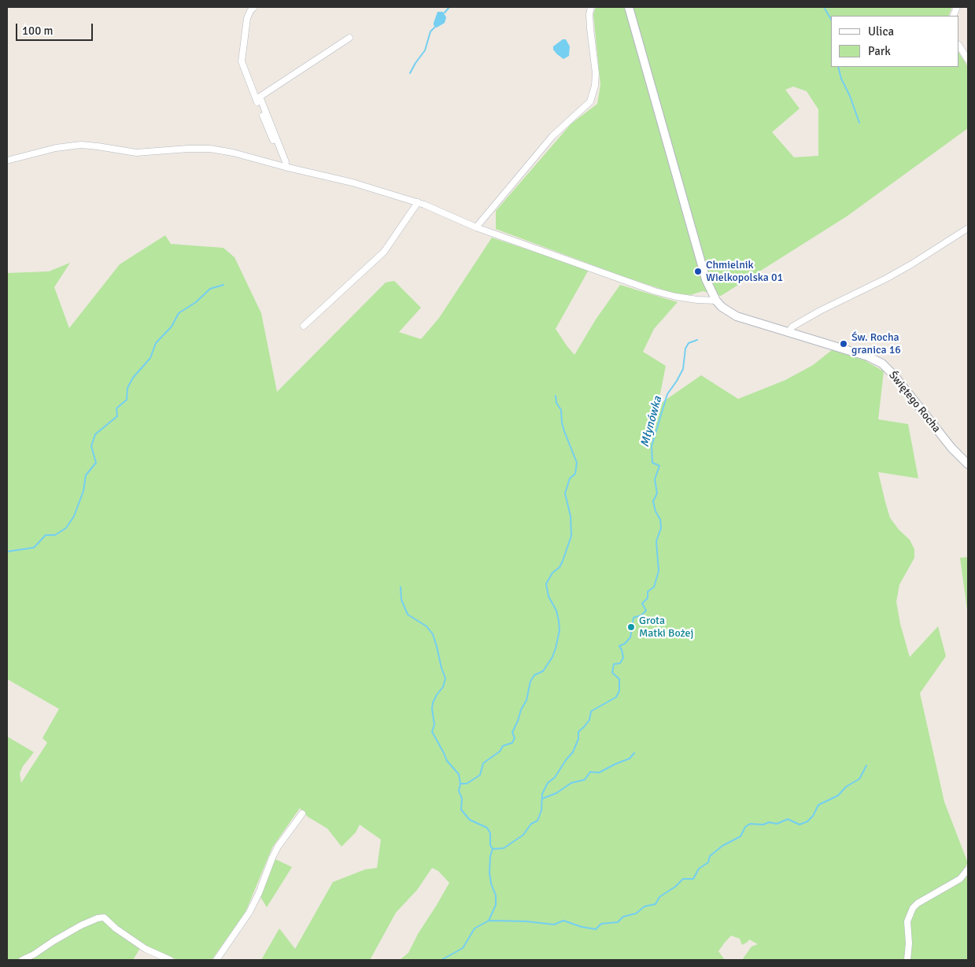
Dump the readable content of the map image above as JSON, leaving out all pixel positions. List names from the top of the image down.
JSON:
{
  "streets": {
    "street": ["Świętego Rocha"]
  },
  "water": ["Młynówka"],
  "places": ["Chmielnik Wielkopolska 01", "Św. Rocha granica 16", "Grota Matki Bożej"],
  "legend": ["Ulica", "Park"],
  "scale_bar": "100 m"
}
